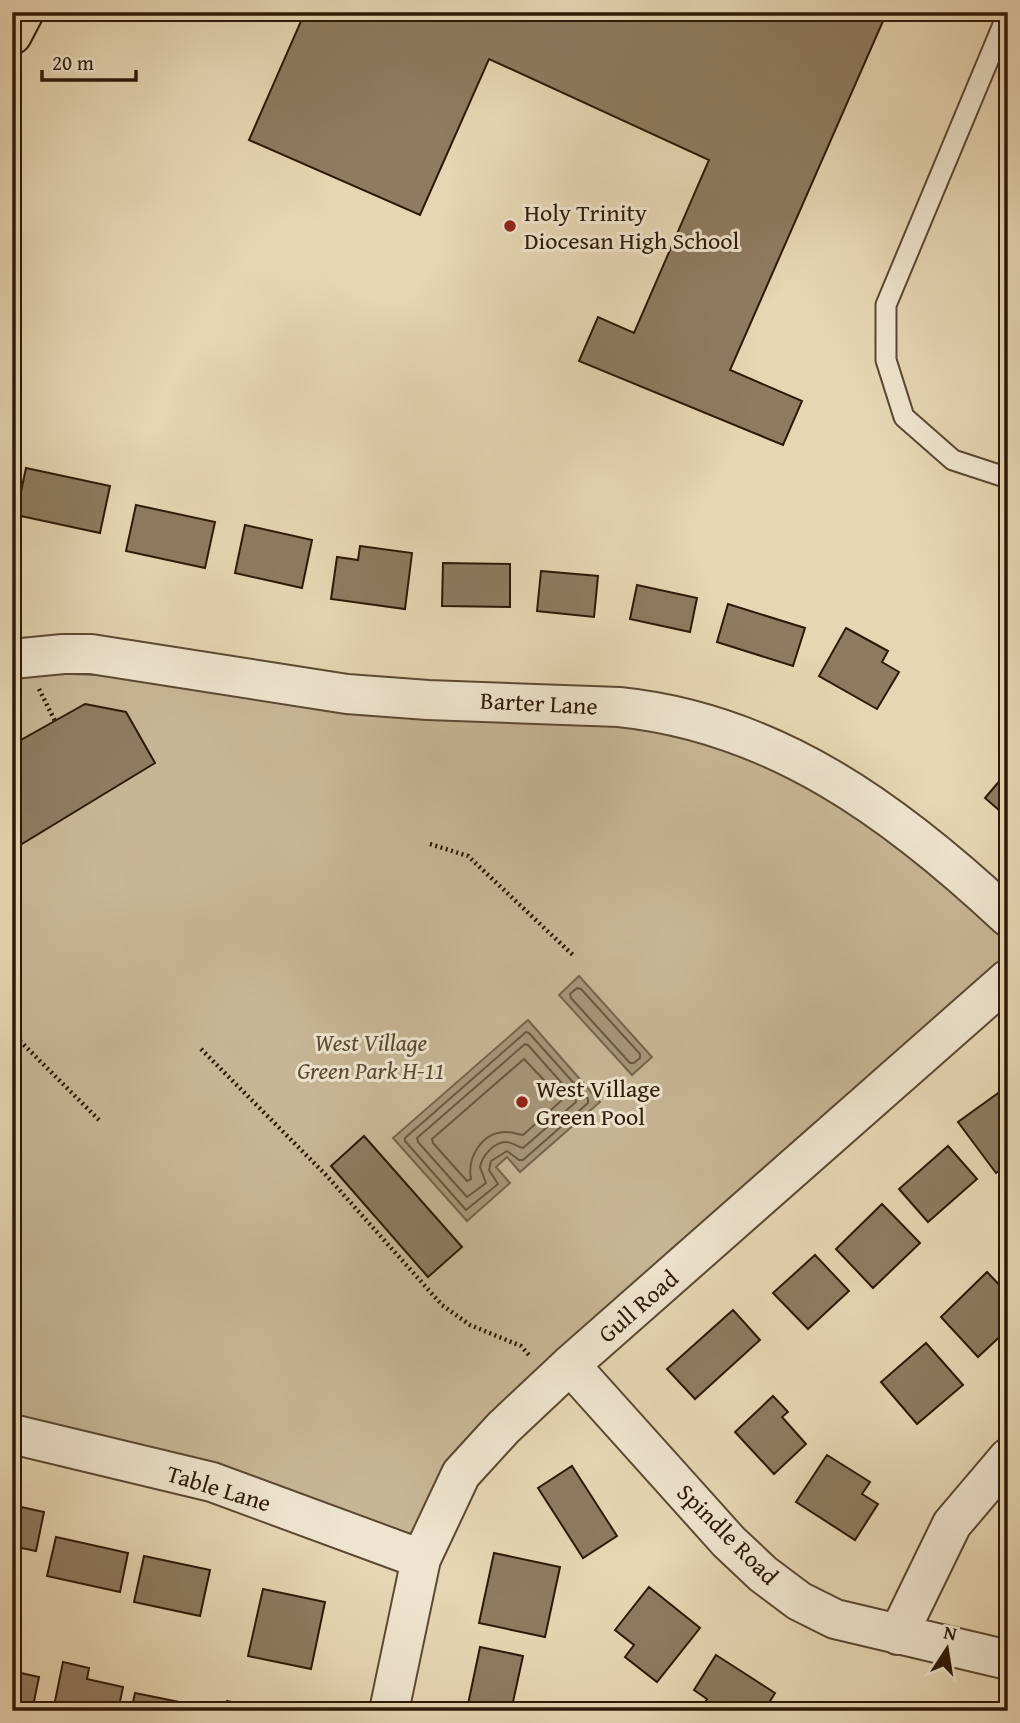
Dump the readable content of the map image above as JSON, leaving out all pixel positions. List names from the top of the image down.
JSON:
{
  "streets": {
    "street": [
      "Barter Lane",
      "Gull Road",
      "Table Lane",
      "Spindle Road"
    ]
  },
  "crossings": [
    ["Gull Road", "Table Lane"],
    ["Gull Road", "Spindle Road"]
  ],
  "parks": ["West Village Green Park H-11"],
  "places": ["Holy Trinity Diocesan High School", "West Village Green Pool"],
  "scale_bar": "20 m",
  "north": "top"
}
